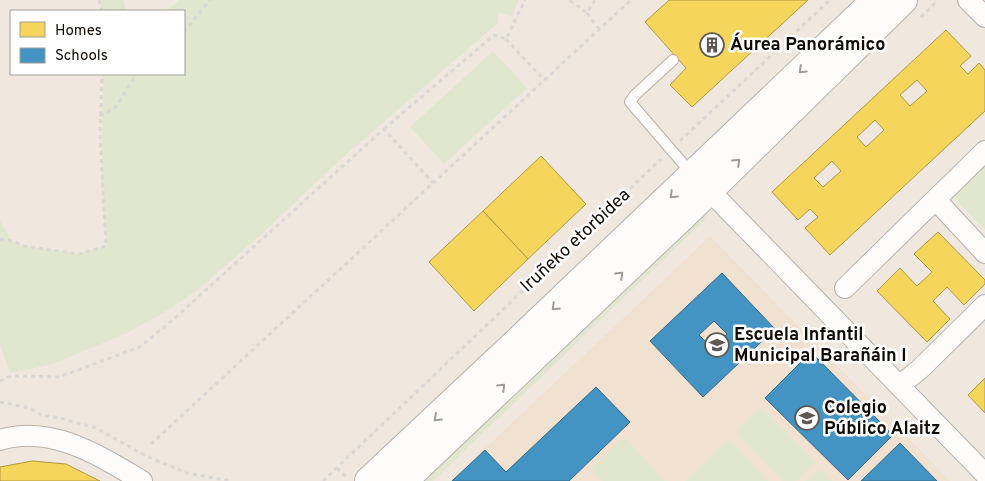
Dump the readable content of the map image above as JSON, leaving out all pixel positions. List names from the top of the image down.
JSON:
{
  "streets": {
    "main road": ["Iruñeko etorbidea"]
  },
  "places": {
    "building": ["Áurea Panorámico"],
    "school or university": ["Escuela Infantil Municipal Barañáin I", "Colegio Público Alaitz"]
  },
  "legend": ["Homes", "Schools"]
}
